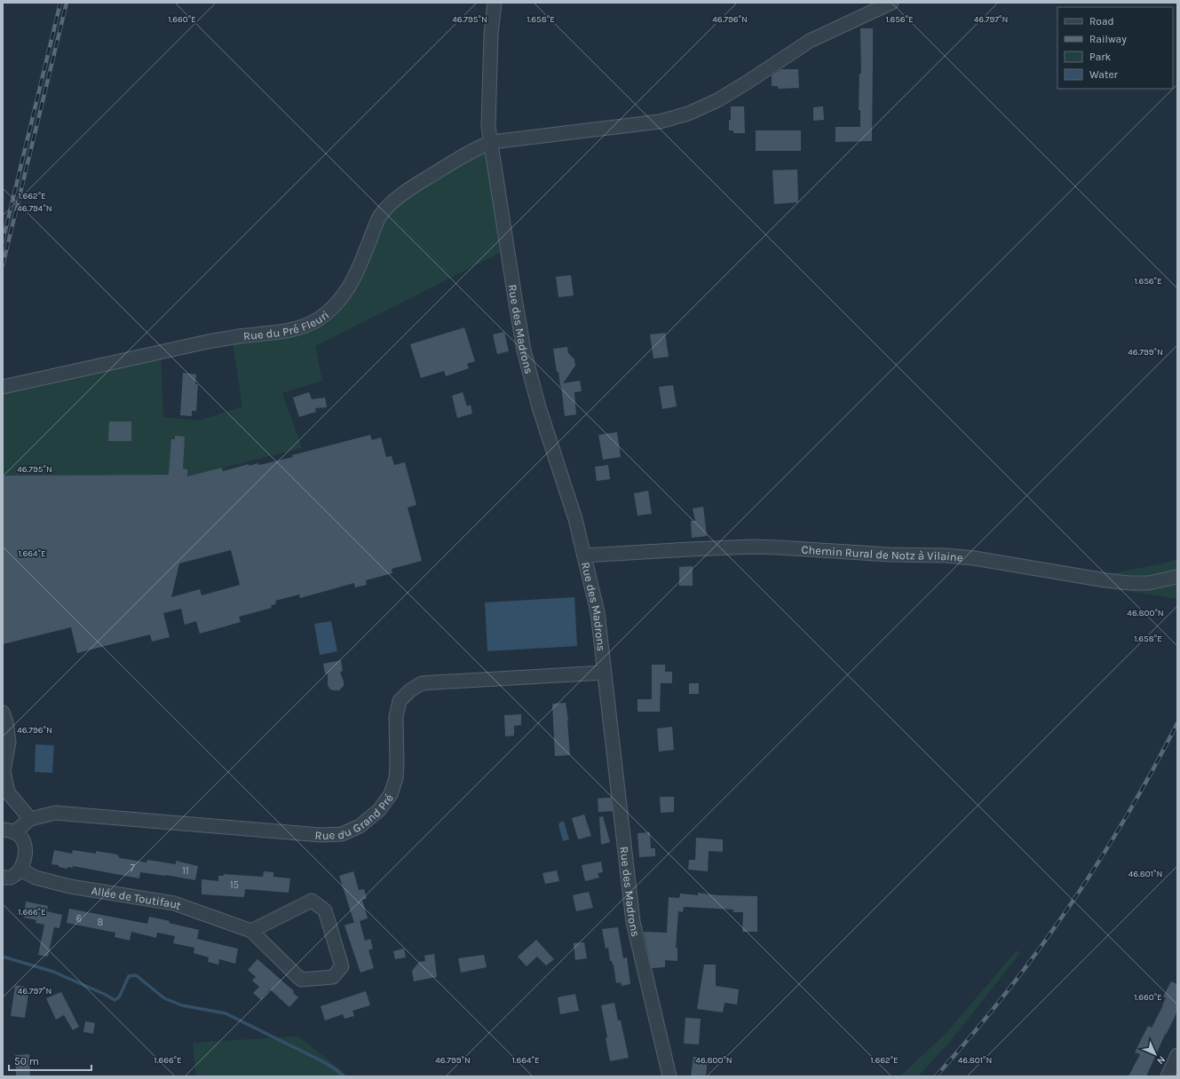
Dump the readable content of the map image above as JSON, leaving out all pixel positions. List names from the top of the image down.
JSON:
{
  "streets": {
    "street": [
      "Rue du Pré Fleuri",
      "Rue des Madrons",
      "Chemin Rural de Notz à Vilaine",
      "Rue du Grand Pré",
      "Allée de Toutifaut"
    ]
  },
  "crossings": [
    ["Rue du Pré Fleuri", "Rue des Madrons"],
    ["Rue des Madrons", "Chemin Rural de Notz à Vilaine"],
    ["Rue des Madrons", "Rue du Grand Pré"]
  ],
  "house_numbers": [
    "7",
    "11",
    "15",
    "6",
    "8"
  ],
  "legend": [
    "Road",
    "Railway",
    "Park",
    "Water"
  ],
  "scale_bar": "50 m",
  "north": "bottom right",
  "coordinates": [
    "1.660°E",
    "46.795°N",
    "1.658°E",
    "46.796°N",
    "1.656°E",
    "46.797°N",
    "1.662°E",
    "46.794°N",
    "46.799°N",
    "1.664°E",
    "46.800°N",
    "46.801°N",
    "1.666°E"
  ]
}
